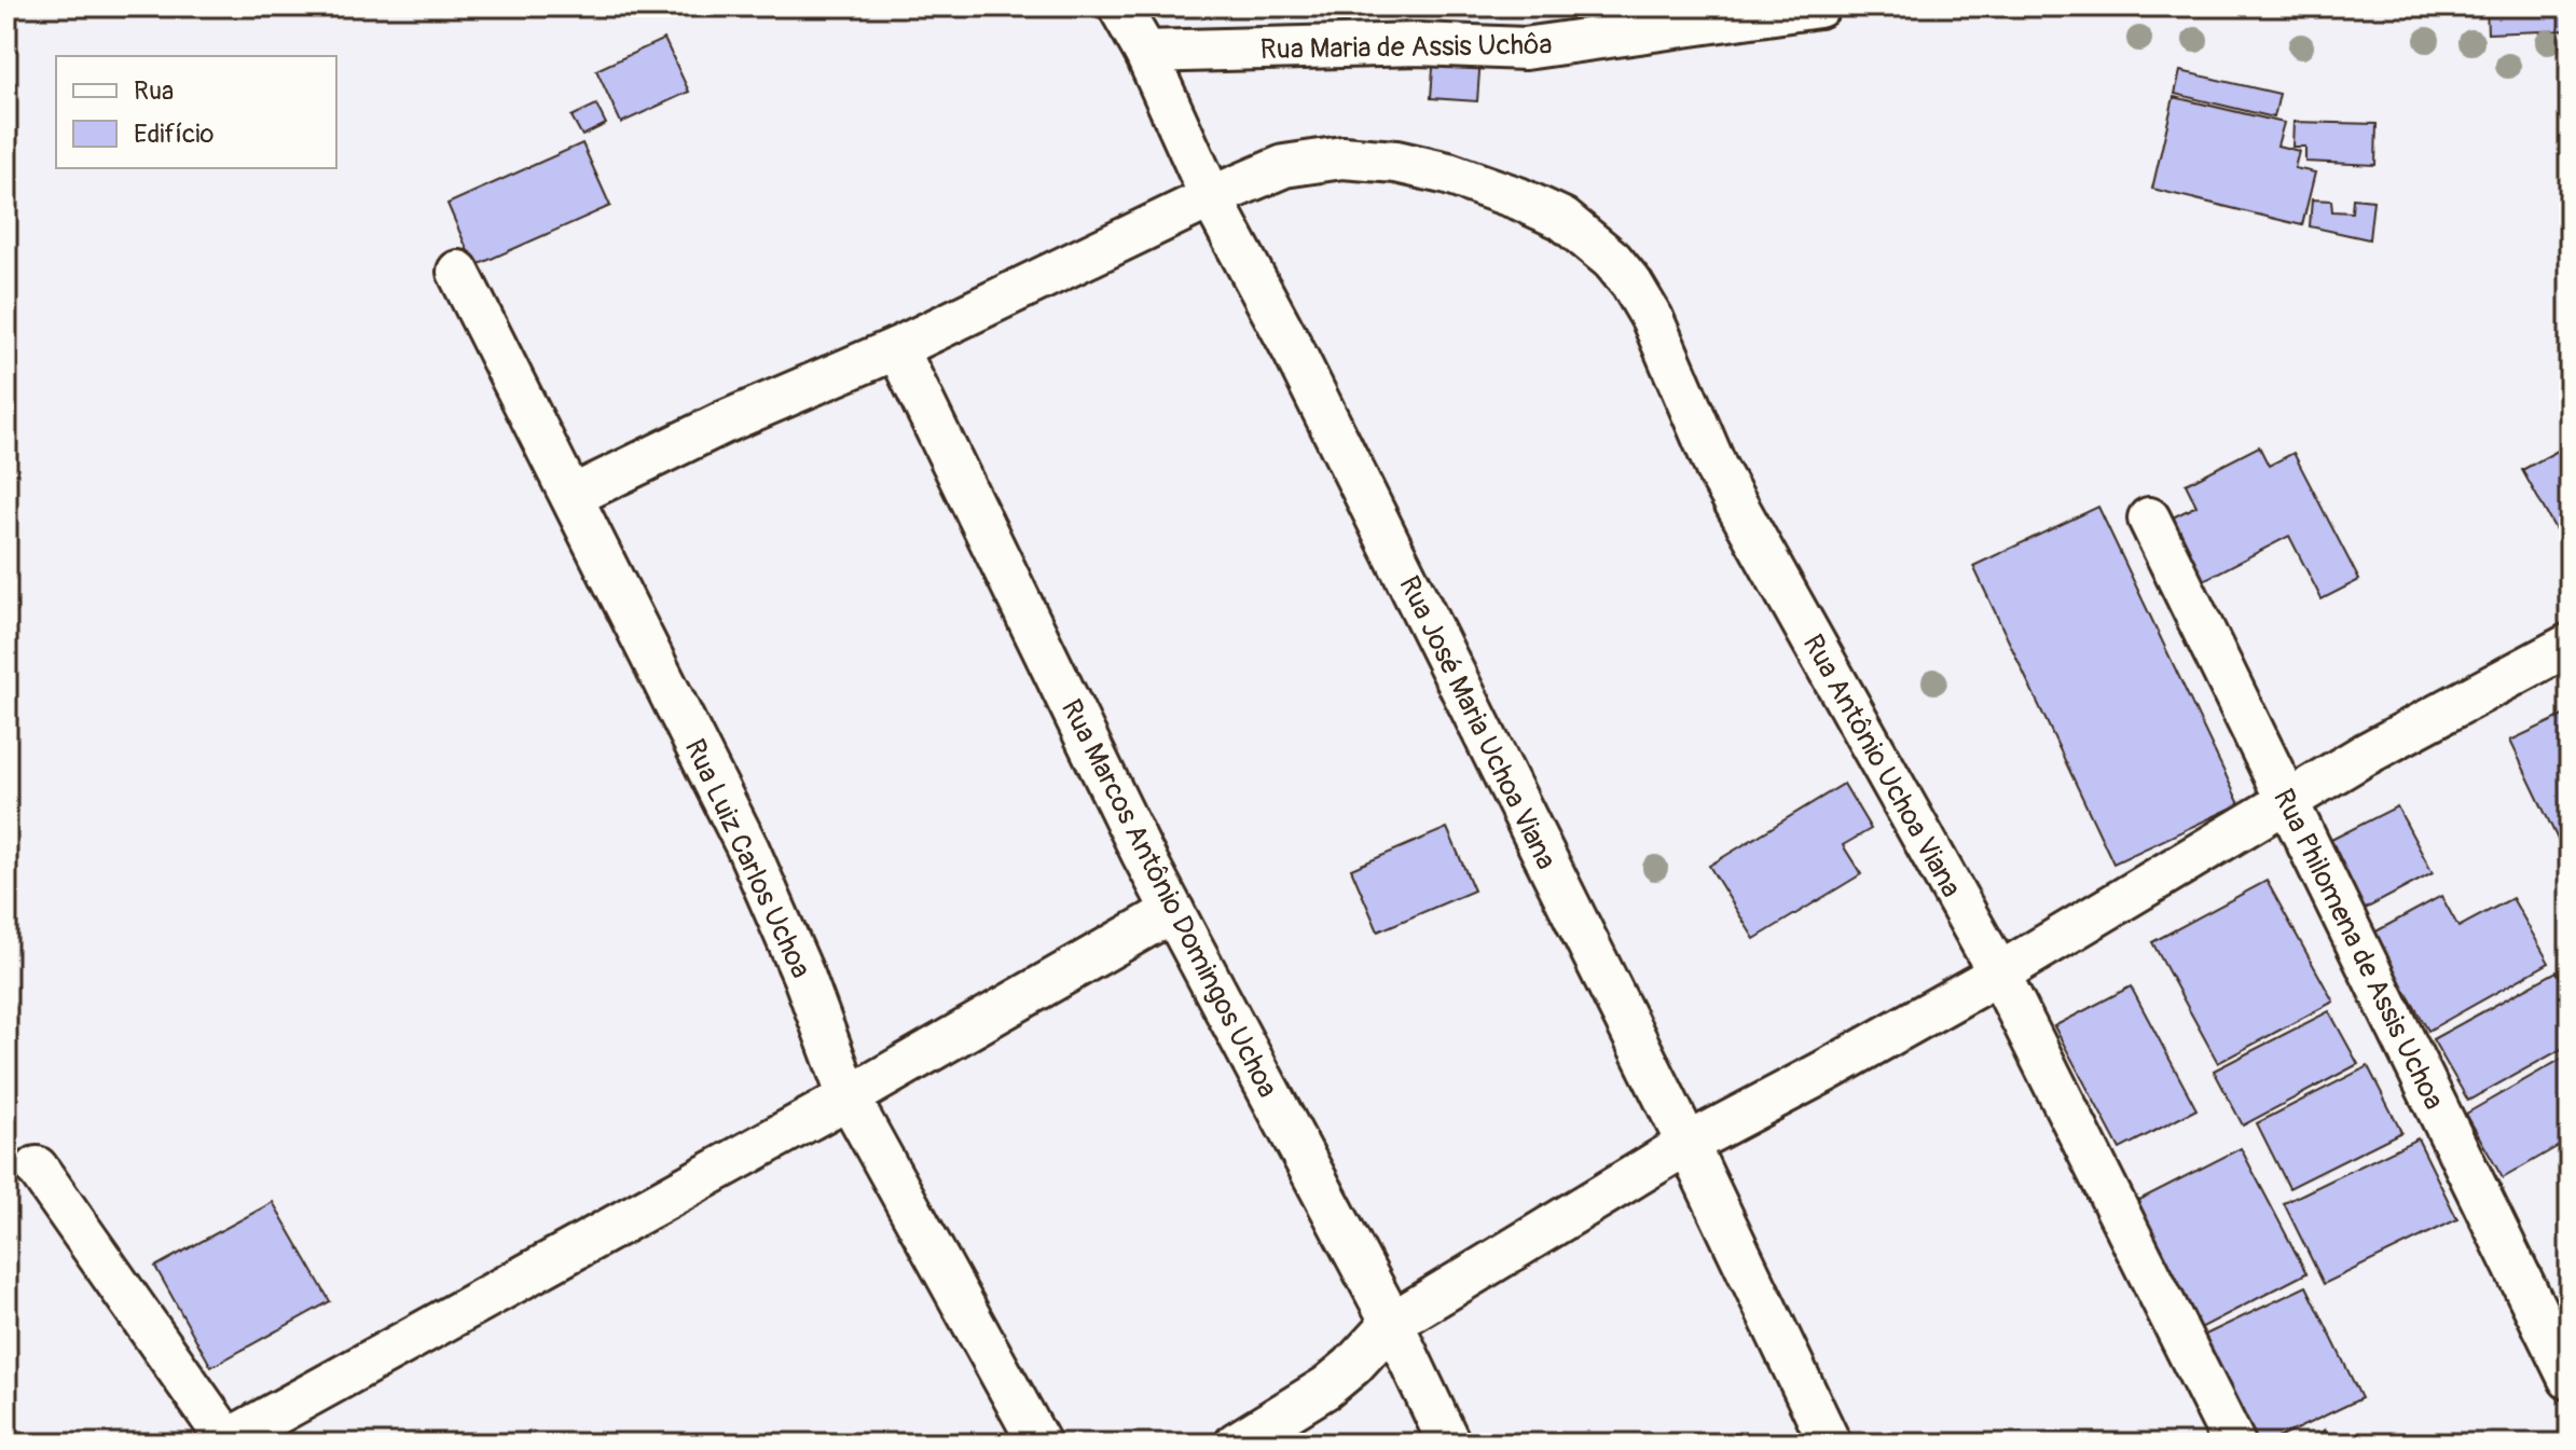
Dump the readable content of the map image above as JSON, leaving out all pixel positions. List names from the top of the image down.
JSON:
{
  "streets": {
    "street": [
      "Rua Maria de Assis Uchôa",
      "Rua José Maria Uchoa Viana",
      "Rua Antônio Uchoa Viana",
      "Rua Luiz Carlos Uchoa",
      "Rua Marcos Antônio Domingos Uchoa",
      "Rua Philomena de Assis Uchoa"
    ]
  },
  "crossings": [
    ["Rua Maria de Assis Uchôa", "Rua José Maria Uchoa Viana"],
    ["Rua José Maria Uchoa Viana", "Rua Antônio Uchoa Viana"],
    ["Rua Antônio Uchoa Viana", "Rua Luiz Carlos Uchoa"],
    ["Rua Antônio Uchoa Viana", "Rua Marcos Antônio Domingos Uchoa"]
  ],
  "legend": ["Rua", "Edifício"]
}
